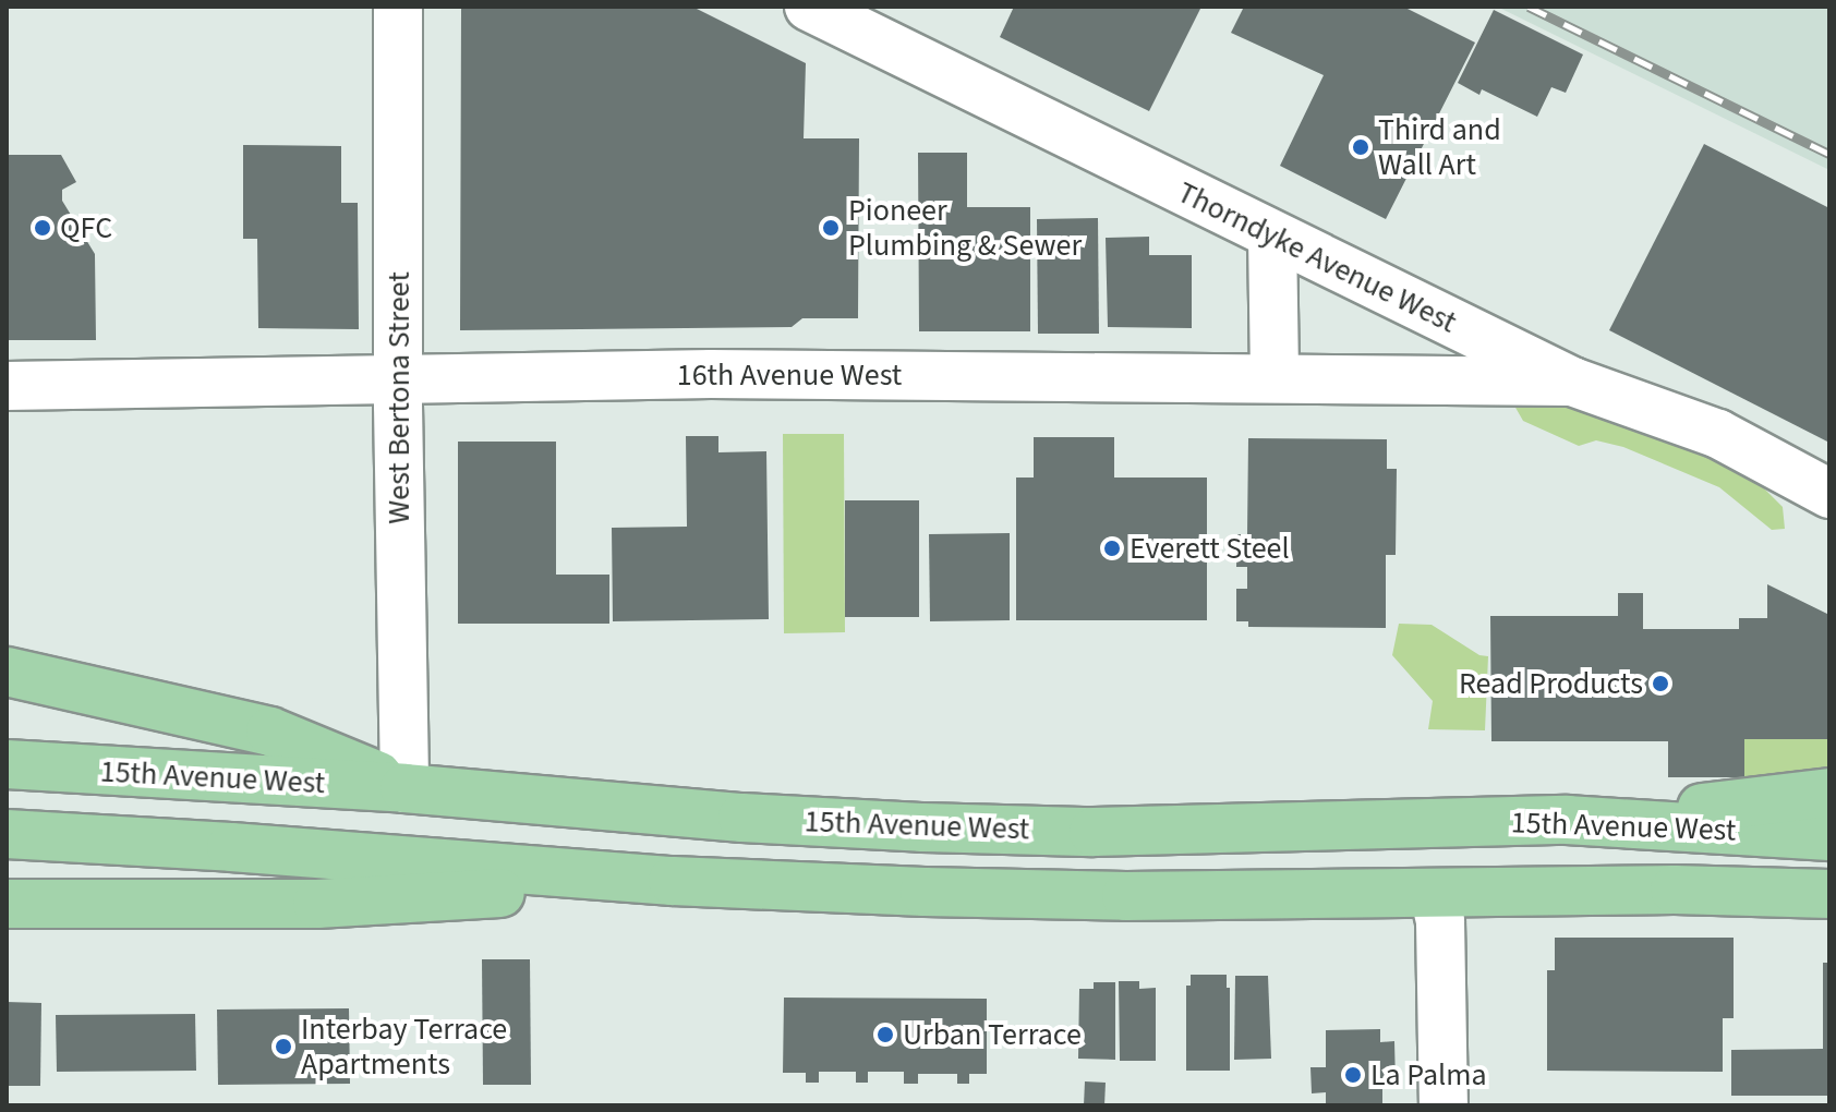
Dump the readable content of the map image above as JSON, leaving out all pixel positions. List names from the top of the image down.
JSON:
{
  "streets": {
    "main road": ["15th Avenue West"],
    "street": ["Thorndyke Avenue West", "16th Avenue West", "West Bertona Street"]
  },
  "crossings": [
    ["Thorndyke Avenue West", "16th Avenue West"],
    ["16th Avenue West", "West Bertona Street"],
    ["West Bertona Street", "15th Avenue West"]
  ],
  "places": [
    "Third and Wall Art",
    "QFC",
    "Pioneer Plumbing & Sewer",
    "Everett Steel",
    "Read Products",
    "Urban Terrace",
    "Interbay Terrace Apartments",
    "La Palma"
  ]
}
